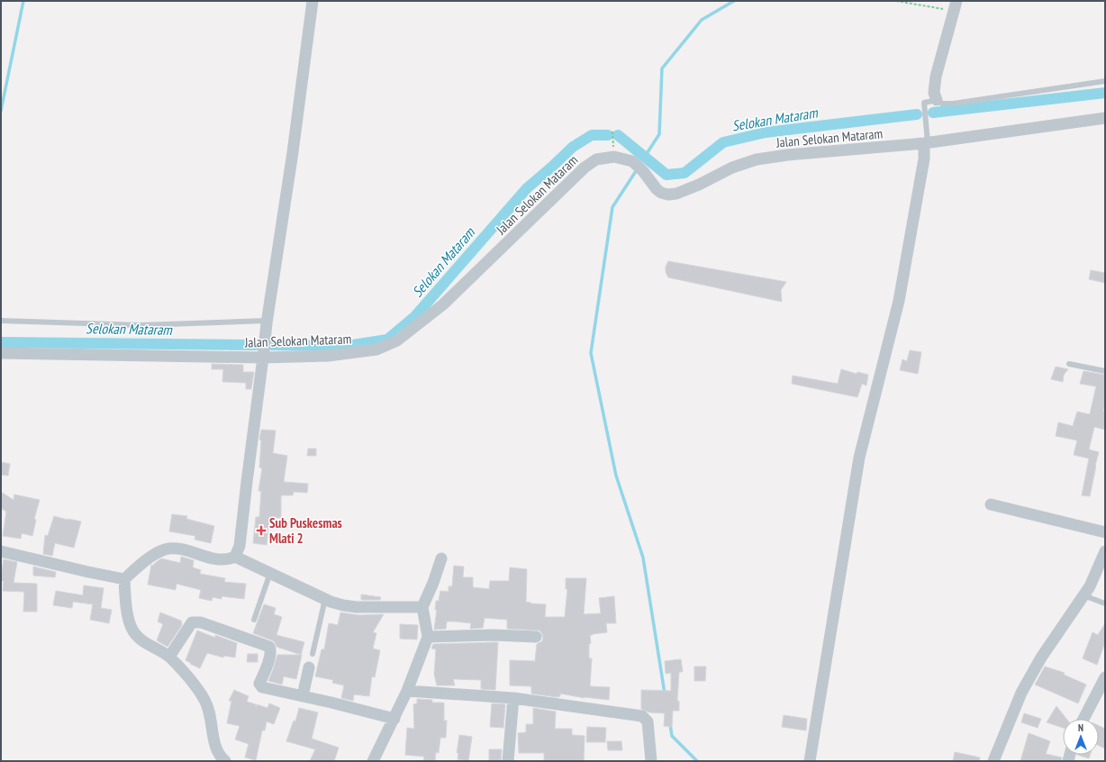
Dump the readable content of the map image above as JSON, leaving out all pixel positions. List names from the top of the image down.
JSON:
{
  "streets": {
    "street": ["Jalan Selokan Mataram"]
  },
  "water": ["Selokan Mataram"],
  "places": {
    "health": ["Sub Puskesmas Mlati 2"]
  },
  "north": "top"
}
